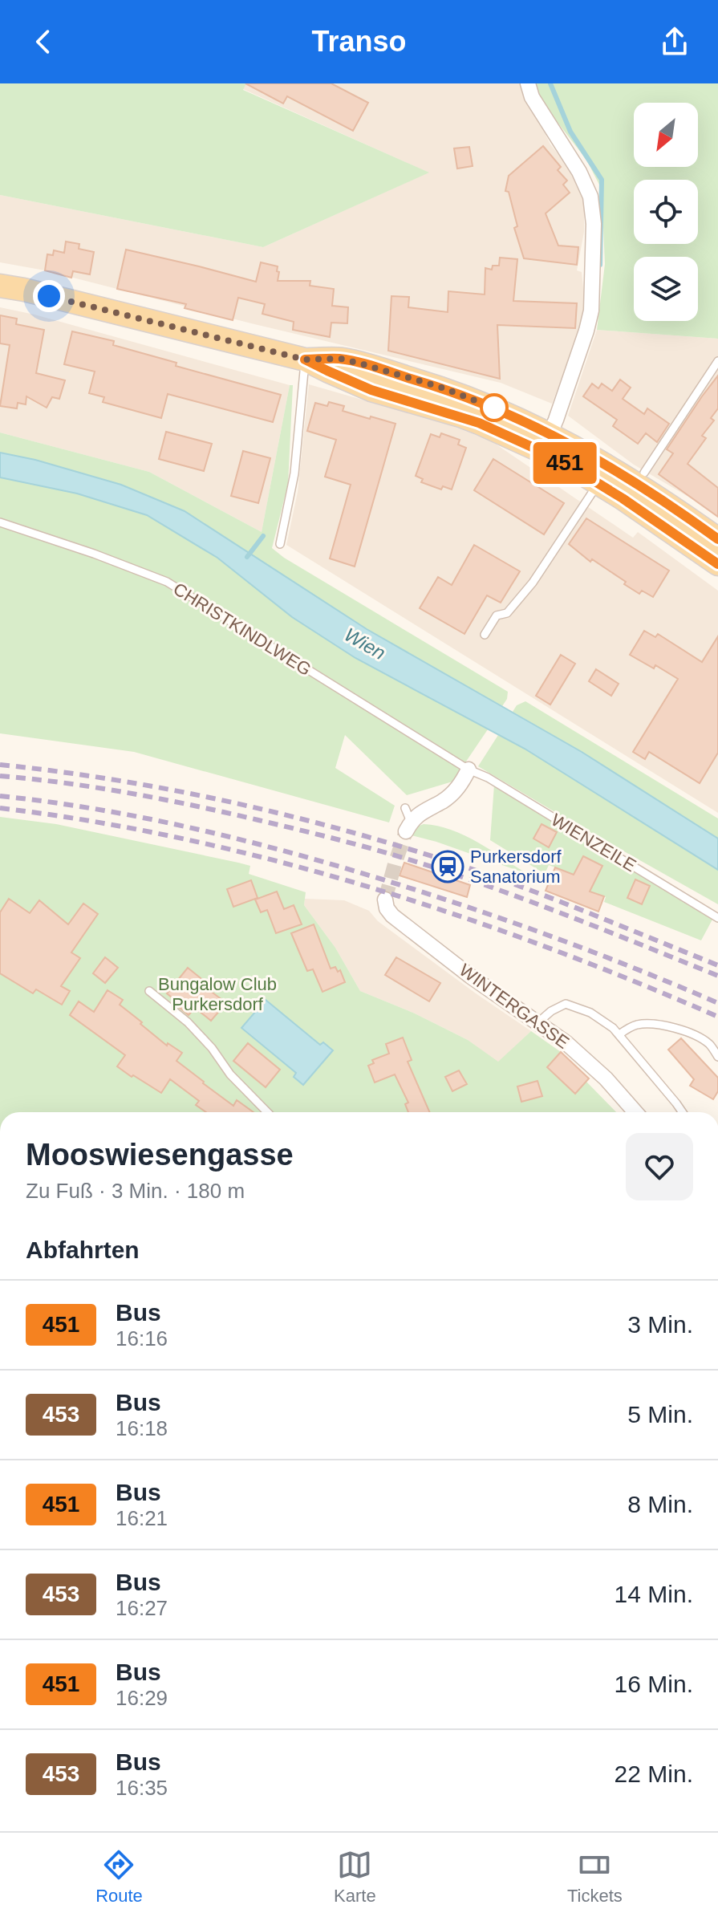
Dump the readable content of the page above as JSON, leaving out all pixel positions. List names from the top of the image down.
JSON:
{
  "streets": {
    "street": ["WINTERGASSE"],
    "lane": ["CHRISTKINDLWEG", "WIENZEILE"]
  },
  "crossings": [
    ["CHRISTKINDLWEG", "WIENZEILE"]
  ],
  "water": ["Wien"],
  "parks": ["Bungalow Club Purkersdorf"],
  "places": {
    "station": ["Purkersdorf Sanatorium"]
  },
  "lines": ["bus line 451"],
  "north": "bottom left",
  "page": {
    "header": "Transo",
    "on_map": "451",
    "heading": [
      ["Mooswiesengasse", "Zu Fuß · 3 Min. · 180 m"],
      "Abfahrten"
    ],
    "list": [
      {
        "mark": "451",
        "name": "Bus",
        "note": "16:16",
        "value": "3 Min."
      },
      {
        "mark": "453",
        "name": "Bus",
        "note": "16:18",
        "value": "5 Min."
      },
      {
        "mark": "451",
        "name": "Bus",
        "note": "16:21",
        "value": "8 Min."
      },
      {
        "mark": "453",
        "name": "Bus",
        "note": "16:27",
        "value": "14 Min."
      },
      {
        "mark": "451",
        "name": "Bus",
        "note": "16:29",
        "value": "16 Min."
      },
      {
        "mark": "453",
        "name": "Bus",
        "note": "16:35",
        "value": "22 Min."
      }
    ],
    "tabs": ["Route", "Karte", "Tickets"]
  }
}
